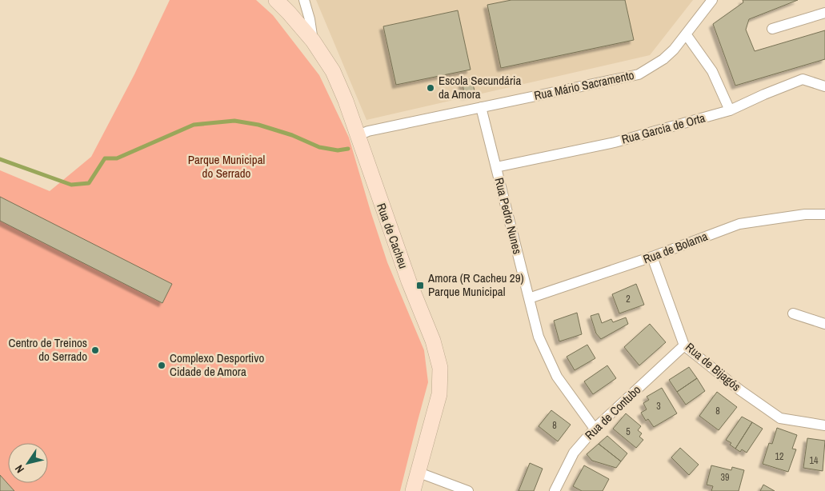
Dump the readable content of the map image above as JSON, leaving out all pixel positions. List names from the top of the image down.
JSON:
{
  "streets": {
    "main road": ["Rua de Cacheu"],
    "street": [
      "Rua Mário Sacramento",
      "Rua Garcia de Orta",
      "Rua Pedro Nunes",
      "Rua de Bolama",
      "Rua de Bijagós",
      "Rua de Contubo"
    ]
  },
  "crossings": [
    ["Rua Mário Sacramento", "Rua Pedro Nunes"],
    ["Rua Mário Sacramento", "Rua de Cacheu"],
    ["Rua Garcia de Orta", "Rua Pedro Nunes"],
    ["Rua Pedro Nunes", "Rua de Bolama"],
    ["Rua Pedro Nunes", "Rua de Contubo"],
    ["Rua de Bolama", "Rua de Bijagós"],
    ["Rua de Bijagós", "Rua de Contubo"]
  ],
  "parks": ["Parque Municipal do Serrado"],
  "places": {
    "other": ["Escola Secundária da Amora", "Centro de Treinos do Serrado", "Complexo Desportivo Cidade de Amora"],
    "transit": ["Amora (R Cacheu 29) Parque Municipal"]
  },
  "house_numbers": [
    "2",
    "3",
    "8",
    "8",
    "5",
    "12",
    "14",
    "39"
  ],
  "north": "bottom left"
}
